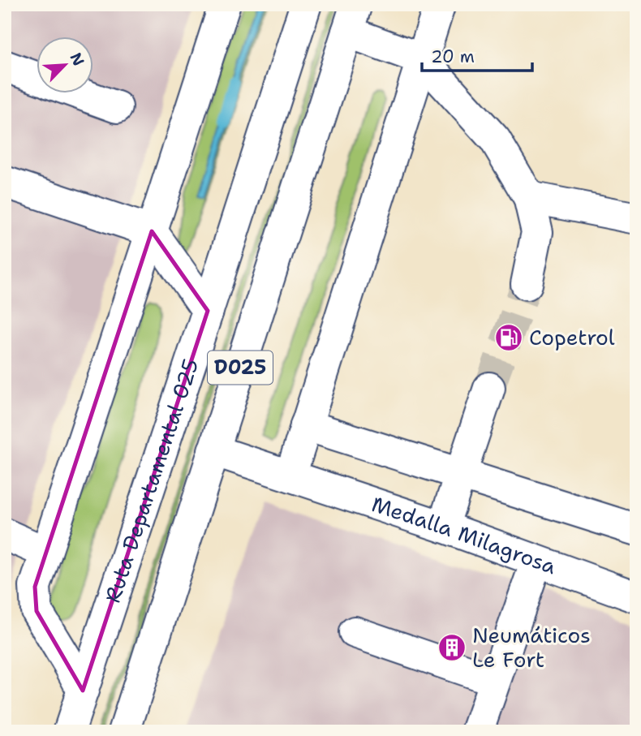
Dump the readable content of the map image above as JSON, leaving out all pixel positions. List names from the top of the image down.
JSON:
{
  "streets": {
    "main road": ["D025", "Ruta Departamental 025", "Medalla Milagrosa"]
  },
  "crossings": [
    ["D025", "Medalla Milagrosa"]
  ],
  "places": {
    "fuel station": ["Copetrol"],
    "building": ["Neumáticos Le Fort"]
  },
  "scale_bar": "20 m",
  "north": "top right"
}
